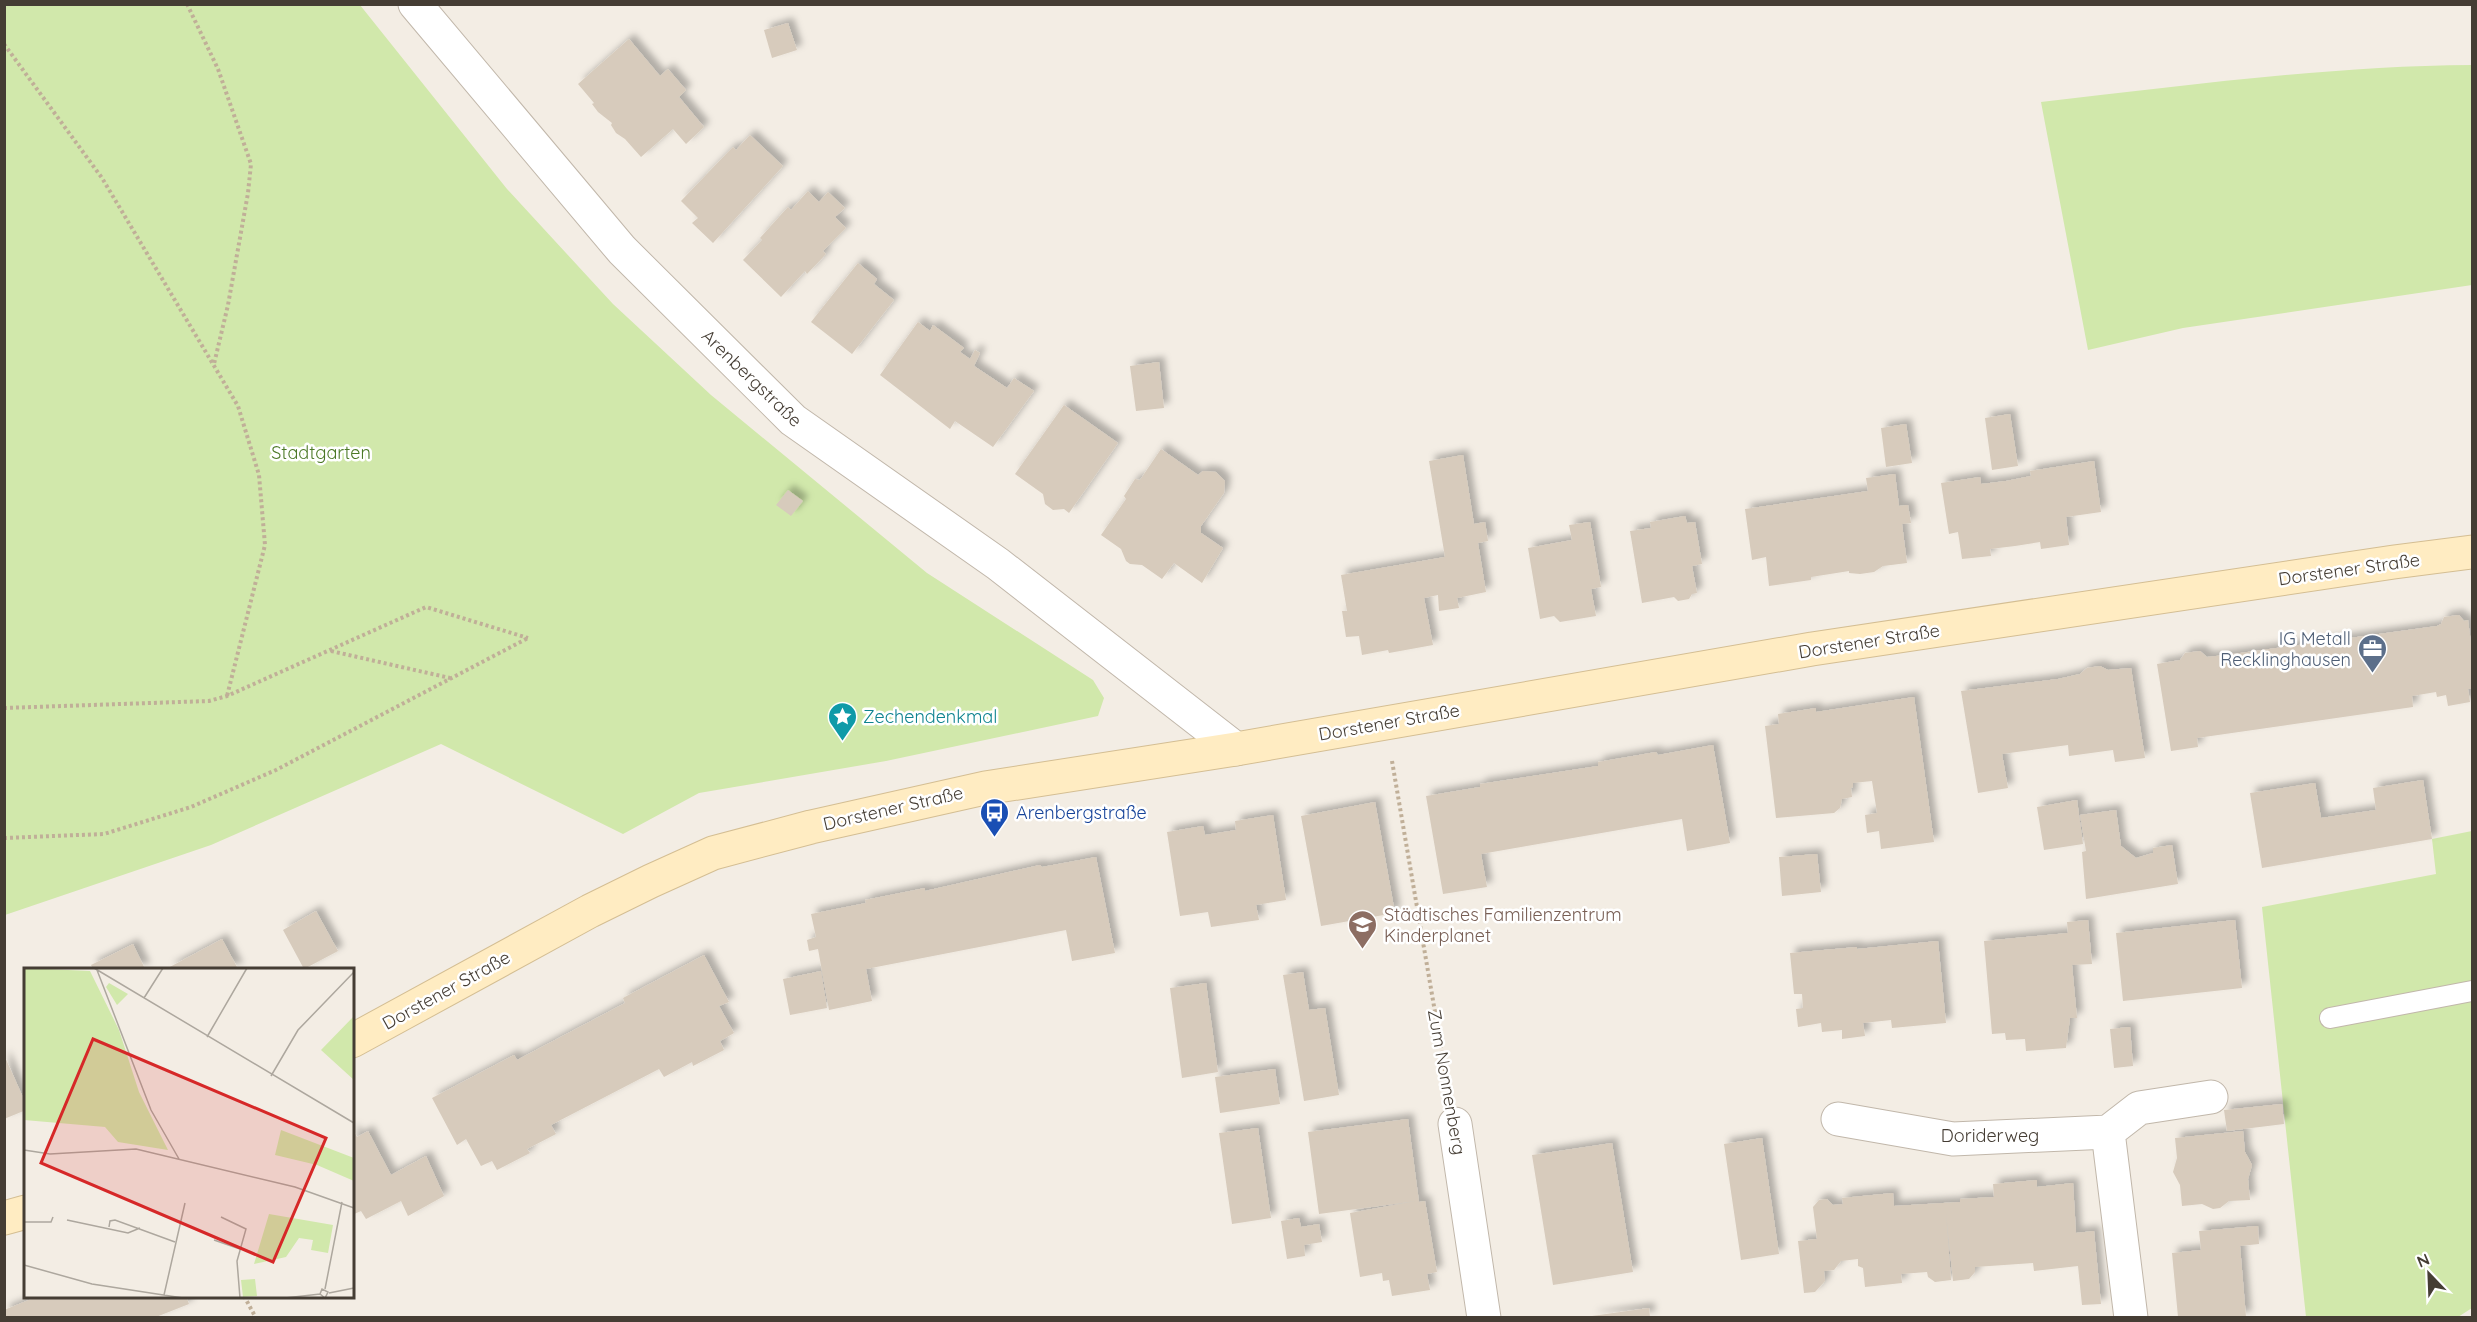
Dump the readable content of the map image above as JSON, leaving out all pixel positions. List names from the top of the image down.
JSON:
{
  "streets": {
    "main road": ["Dorstener Straße"],
    "street": ["Arenbergstraße", "Zum Nonnenberg", "Doriderweg"]
  },
  "crossings": [
    ["Arenbergstraße", "Dorstener Straße"]
  ],
  "parks": ["Stadtgarten"],
  "places": {
    "office": ["IG Metall Recklinghausen"],
    "place": ["Zechendenkmal"],
    "bus stop": ["Arenbergstraße"],
    "school or university": ["Städtisches Familienzentrum Kinderplanet"]
  },
  "north": "top left"
}
